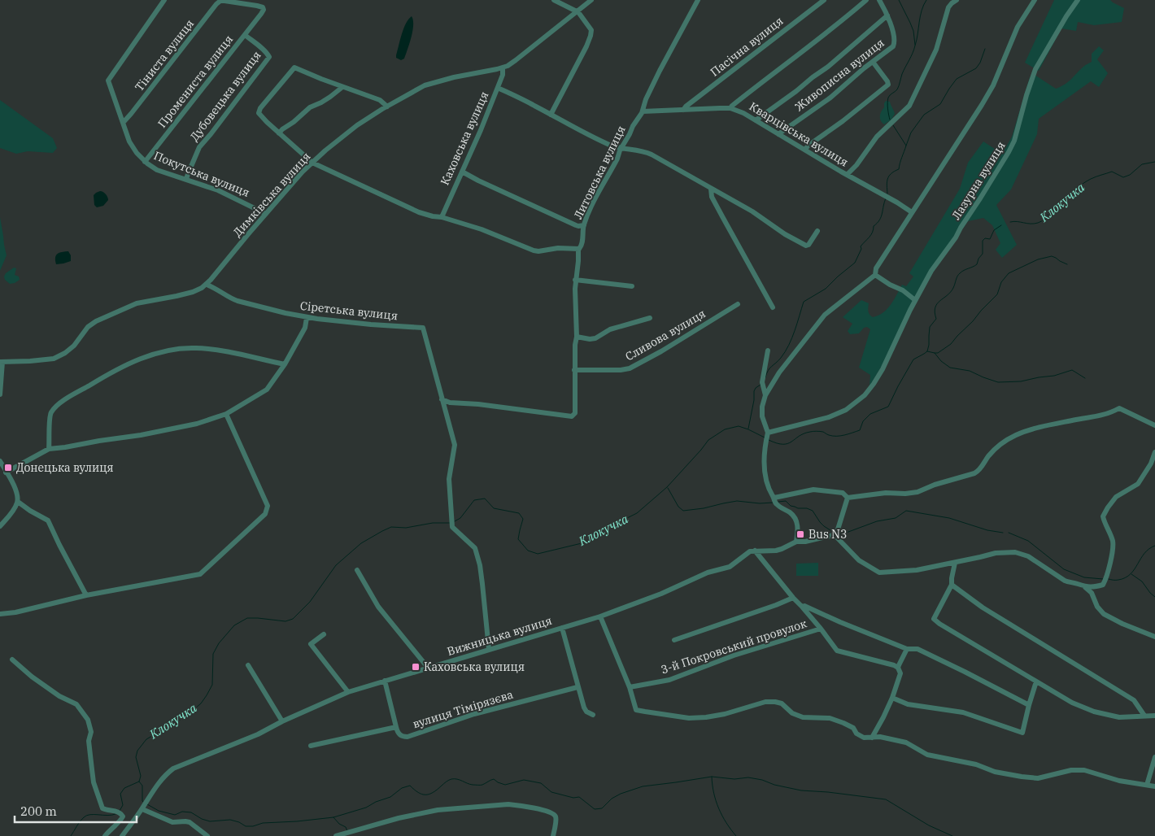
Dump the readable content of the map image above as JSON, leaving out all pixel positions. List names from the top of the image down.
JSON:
{
  "streets": {
    "street": [
      "Пасічна вулиця",
      "Тіниста вулиця",
      "Живописна вулиця",
      "Промениста вулиця",
      "Дубовецька вулиця",
      "Кварцівська вулиця",
      "Каховська вулиця",
      "Литовська вулиця",
      "Покутська вулиця",
      "Лазурна вулиця",
      "Димківська вулиця",
      "Сіретська вулиця",
      "Сливова вулиця",
      "Вижницька вулиця",
      "3-й Покровський провулок",
      "вулиця Тімірязєва"
    ]
  },
  "crossings": [
    ["Пасічна вулиця", "Кварцівська вулиця"],
    ["Тіниста вулиця", "Промениста вулиця"],
    ["Тіниста вулиця", "Покутська вулиця"],
    ["Живописна вулиця", "Кварцівська вулиця"],
    ["Промениста вулиця", "Дубовецька вулиця"],
    ["Промениста вулиця", "Покутська вулиця"],
    ["Дубовецька вулиця", "Покутська вулиця"],
    ["Кварцівська вулиця", "Литовська вулиця"],
    ["Каховська вулиця", "Димківська вулиця"],
    ["Литовська вулиця", "Сіретська вулиця"],
    ["Литовська вулиця", "Сливова вулиця"],
    ["Покутська вулиця", "Димківська вулиця"],
    ["Димківська вулиця", "Сіретська вулиця"]
  ],
  "water": ["Клокучка"],
  "places": {
    "transit": ["Донецька вулиця", "Bus N3", "Каховська вулиця"]
  },
  "scale_bar": "200 m"
}
